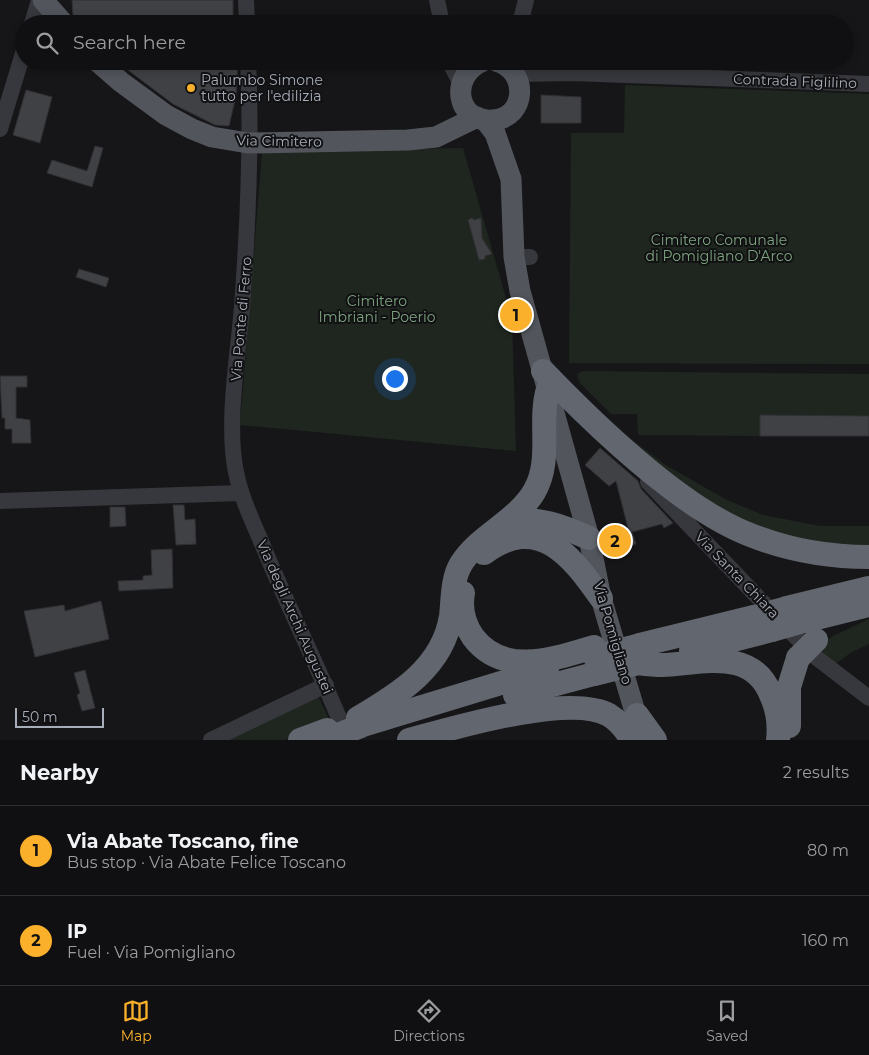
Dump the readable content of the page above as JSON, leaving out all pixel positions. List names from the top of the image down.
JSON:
{
  "streets": {
    "main road": ["Via Cimitero", "Via Pomigliano"],
    "street": [
      "Contrada Figlilino",
      "Via Ponte di Ferro",
      "Via Santa Chiara",
      "Via degli Archi Augustei"
    ]
  },
  "crossings": [
    ["Contrada Figlilino", "Via Cimitero"],
    ["Via Cimitero", "Via Ponte di Ferro"],
    ["Via Ponte di Ferro", "Via degli Archi Augustei"]
  ],
  "parks": ["Cimitero Comunale di Pomigliano D'Arco", "Cimitero Imbriani - Poerio"],
  "places": ["Palumbo Simone tutto per l'edilizia"],
  "scale_bar": "50 m",
  "page": {
    "search": "Search here",
    "pins": ["1", "2"],
    "scale": "50 m",
    "heading": ["Nearby", "2 results"],
    "list": [
      {
        "mark": "1",
        "name": "Via Abate Toscano, fine",
        "note": "Bus stop · Via Abate Felice Toscano",
        "value": "80 m"
      },
      {
        "mark": "2",
        "name": "IP",
        "note": "Fuel · Via Pomigliano",
        "value": "160 m"
      }
    ],
    "nav": ["Map", "Directions", "Saved"]
  }
}
